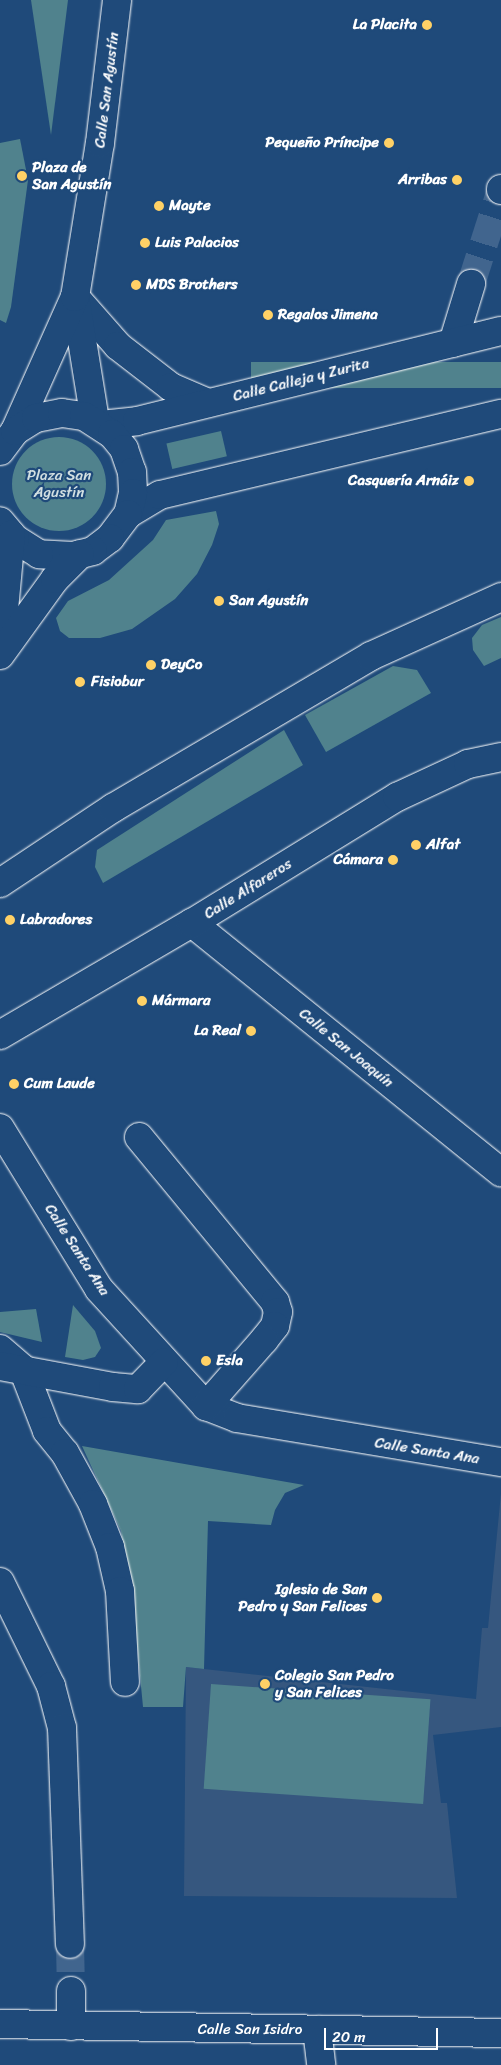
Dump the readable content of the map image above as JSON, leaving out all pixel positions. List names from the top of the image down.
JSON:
{
  "streets": {
    "street": [
      "Calle San Agustín",
      "Calle Calleja y Zurita",
      "Calle Alfareros",
      "Calle San Joaquín",
      "Calle Santa Ana",
      "Calle San Isidro"
    ]
  },
  "crossings": [
    ["Calle San Agustín", "Calle Calleja y Zurita"],
    ["Calle Alfareros", "Calle San Joaquín"]
  ],
  "parks": ["Plaza San Agustín"],
  "places": [
    "La Placita",
    "Pequeño Príncipe",
    "Plaza de San Agustín",
    "Arribas",
    "Mayte",
    "Luis Palacios",
    "MDS Brothers",
    "Regalos Jimena",
    "Casquería Arnáiz",
    "San Agustín",
    "DeyCo",
    "Fisiobur",
    "Alfat",
    "Cámara",
    "Labradores",
    "Mármara",
    "La Real",
    "Cum Laude",
    "Esla",
    "Iglesia de San Pedro y San Felices",
    "Colegio San Pedro y San Felices"
  ],
  "scale_bar": "20 m"
}
